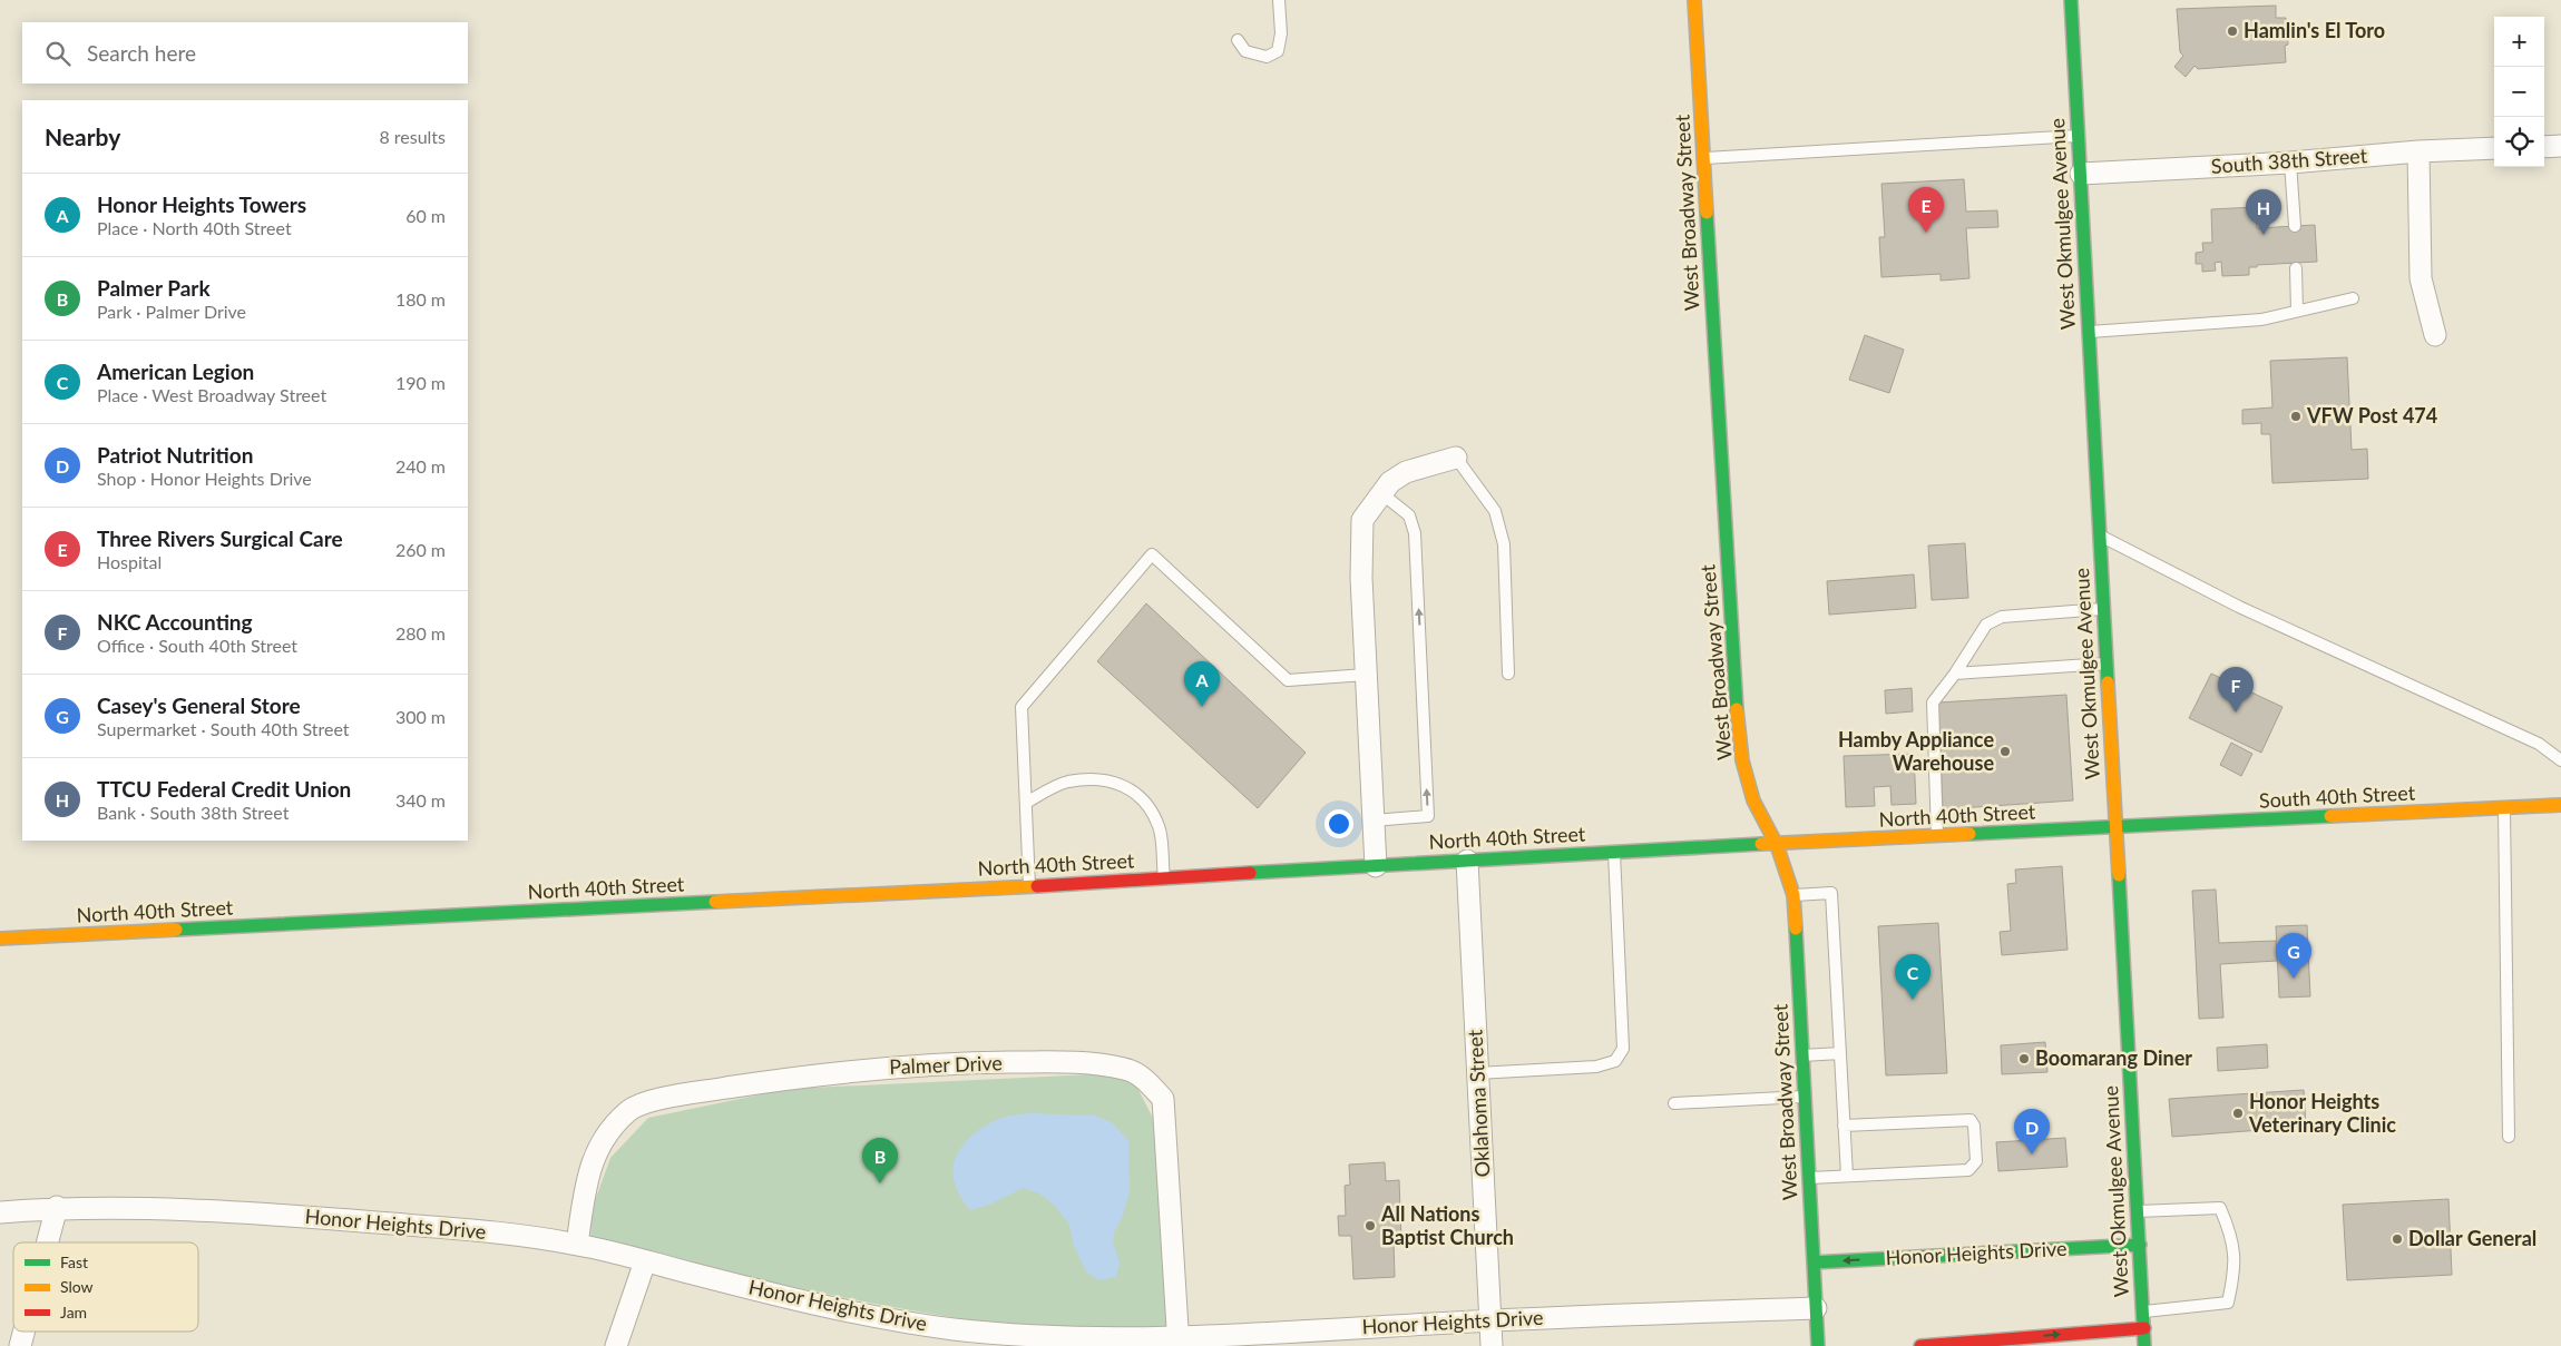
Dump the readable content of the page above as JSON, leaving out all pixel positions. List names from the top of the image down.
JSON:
{
  "streets": {
    "street": [
      "South 38th Street",
      "West Broadway Street",
      "West Okmulgee Avenue",
      "South 40th Street",
      "North 40th Street",
      "Palmer Drive",
      "Oklahoma Street",
      "Honor Heights Drive"
    ]
  },
  "crossings": [
    ["South 38th Street", "West Okmulgee Avenue"],
    ["West Broadway Street", "North 40th Street"],
    ["West Broadway Street", "Honor Heights Drive"],
    ["West Okmulgee Avenue", "South 40th Street"],
    ["West Okmulgee Avenue", "North 40th Street"],
    ["West Okmulgee Avenue", "Honor Heights Drive"],
    ["South 40th Street", "North 40th Street"],
    ["North 40th Street", "Oklahoma Street"],
    ["Palmer Drive", "Honor Heights Drive"],
    ["Oklahoma Street", "Honor Heights Drive"]
  ],
  "places": [
    "Hamlin's El Toro",
    "VFW Post 474",
    "Hamby Appliance Warehouse",
    "Boomarang Diner",
    "Honor Heights Veterinary Clinic",
    "All Nations Baptist Church",
    "Dollar General"
  ],
  "legend": ["Fast", "Slow", "Jam"],
  "page": {
    "map_buttons": ["+", "−"],
    "search": "Search here",
    "heading": ["Nearby", "8 results"],
    "list": [
      {
        "mark": "A",
        "name": "Honor Heights Towers",
        "note": "Place · North 40th Street",
        "value": "60 m"
      },
      {
        "mark": "B",
        "name": "Palmer Park",
        "note": "Park · Palmer Drive",
        "value": "180 m"
      },
      {
        "mark": "C",
        "name": "American Legion",
        "note": "Place · West Broadway Street",
        "value": "190 m"
      },
      {
        "mark": "D",
        "name": "Patriot Nutrition",
        "note": "Shop · Honor Heights Drive",
        "value": "240 m"
      },
      {
        "mark": "E",
        "name": "Three Rivers Surgical Care",
        "note": "Hospital",
        "value": "260 m"
      },
      {
        "mark": "F",
        "name": "NKC Accounting",
        "note": "Office · South 40th Street",
        "value": "280 m"
      },
      {
        "mark": "G",
        "name": "Casey's General Store",
        "note": "Supermarket · South 40th Street",
        "value": "300 m"
      },
      {
        "mark": "H",
        "name": "TTCU Federal Credit Union",
        "note": "Bank · South 38th Street",
        "value": "340 m"
      }
    ],
    "pins": [
      "E",
      "H",
      "A",
      "F",
      "G",
      "C",
      "D",
      "B"
    ]
  }
}
